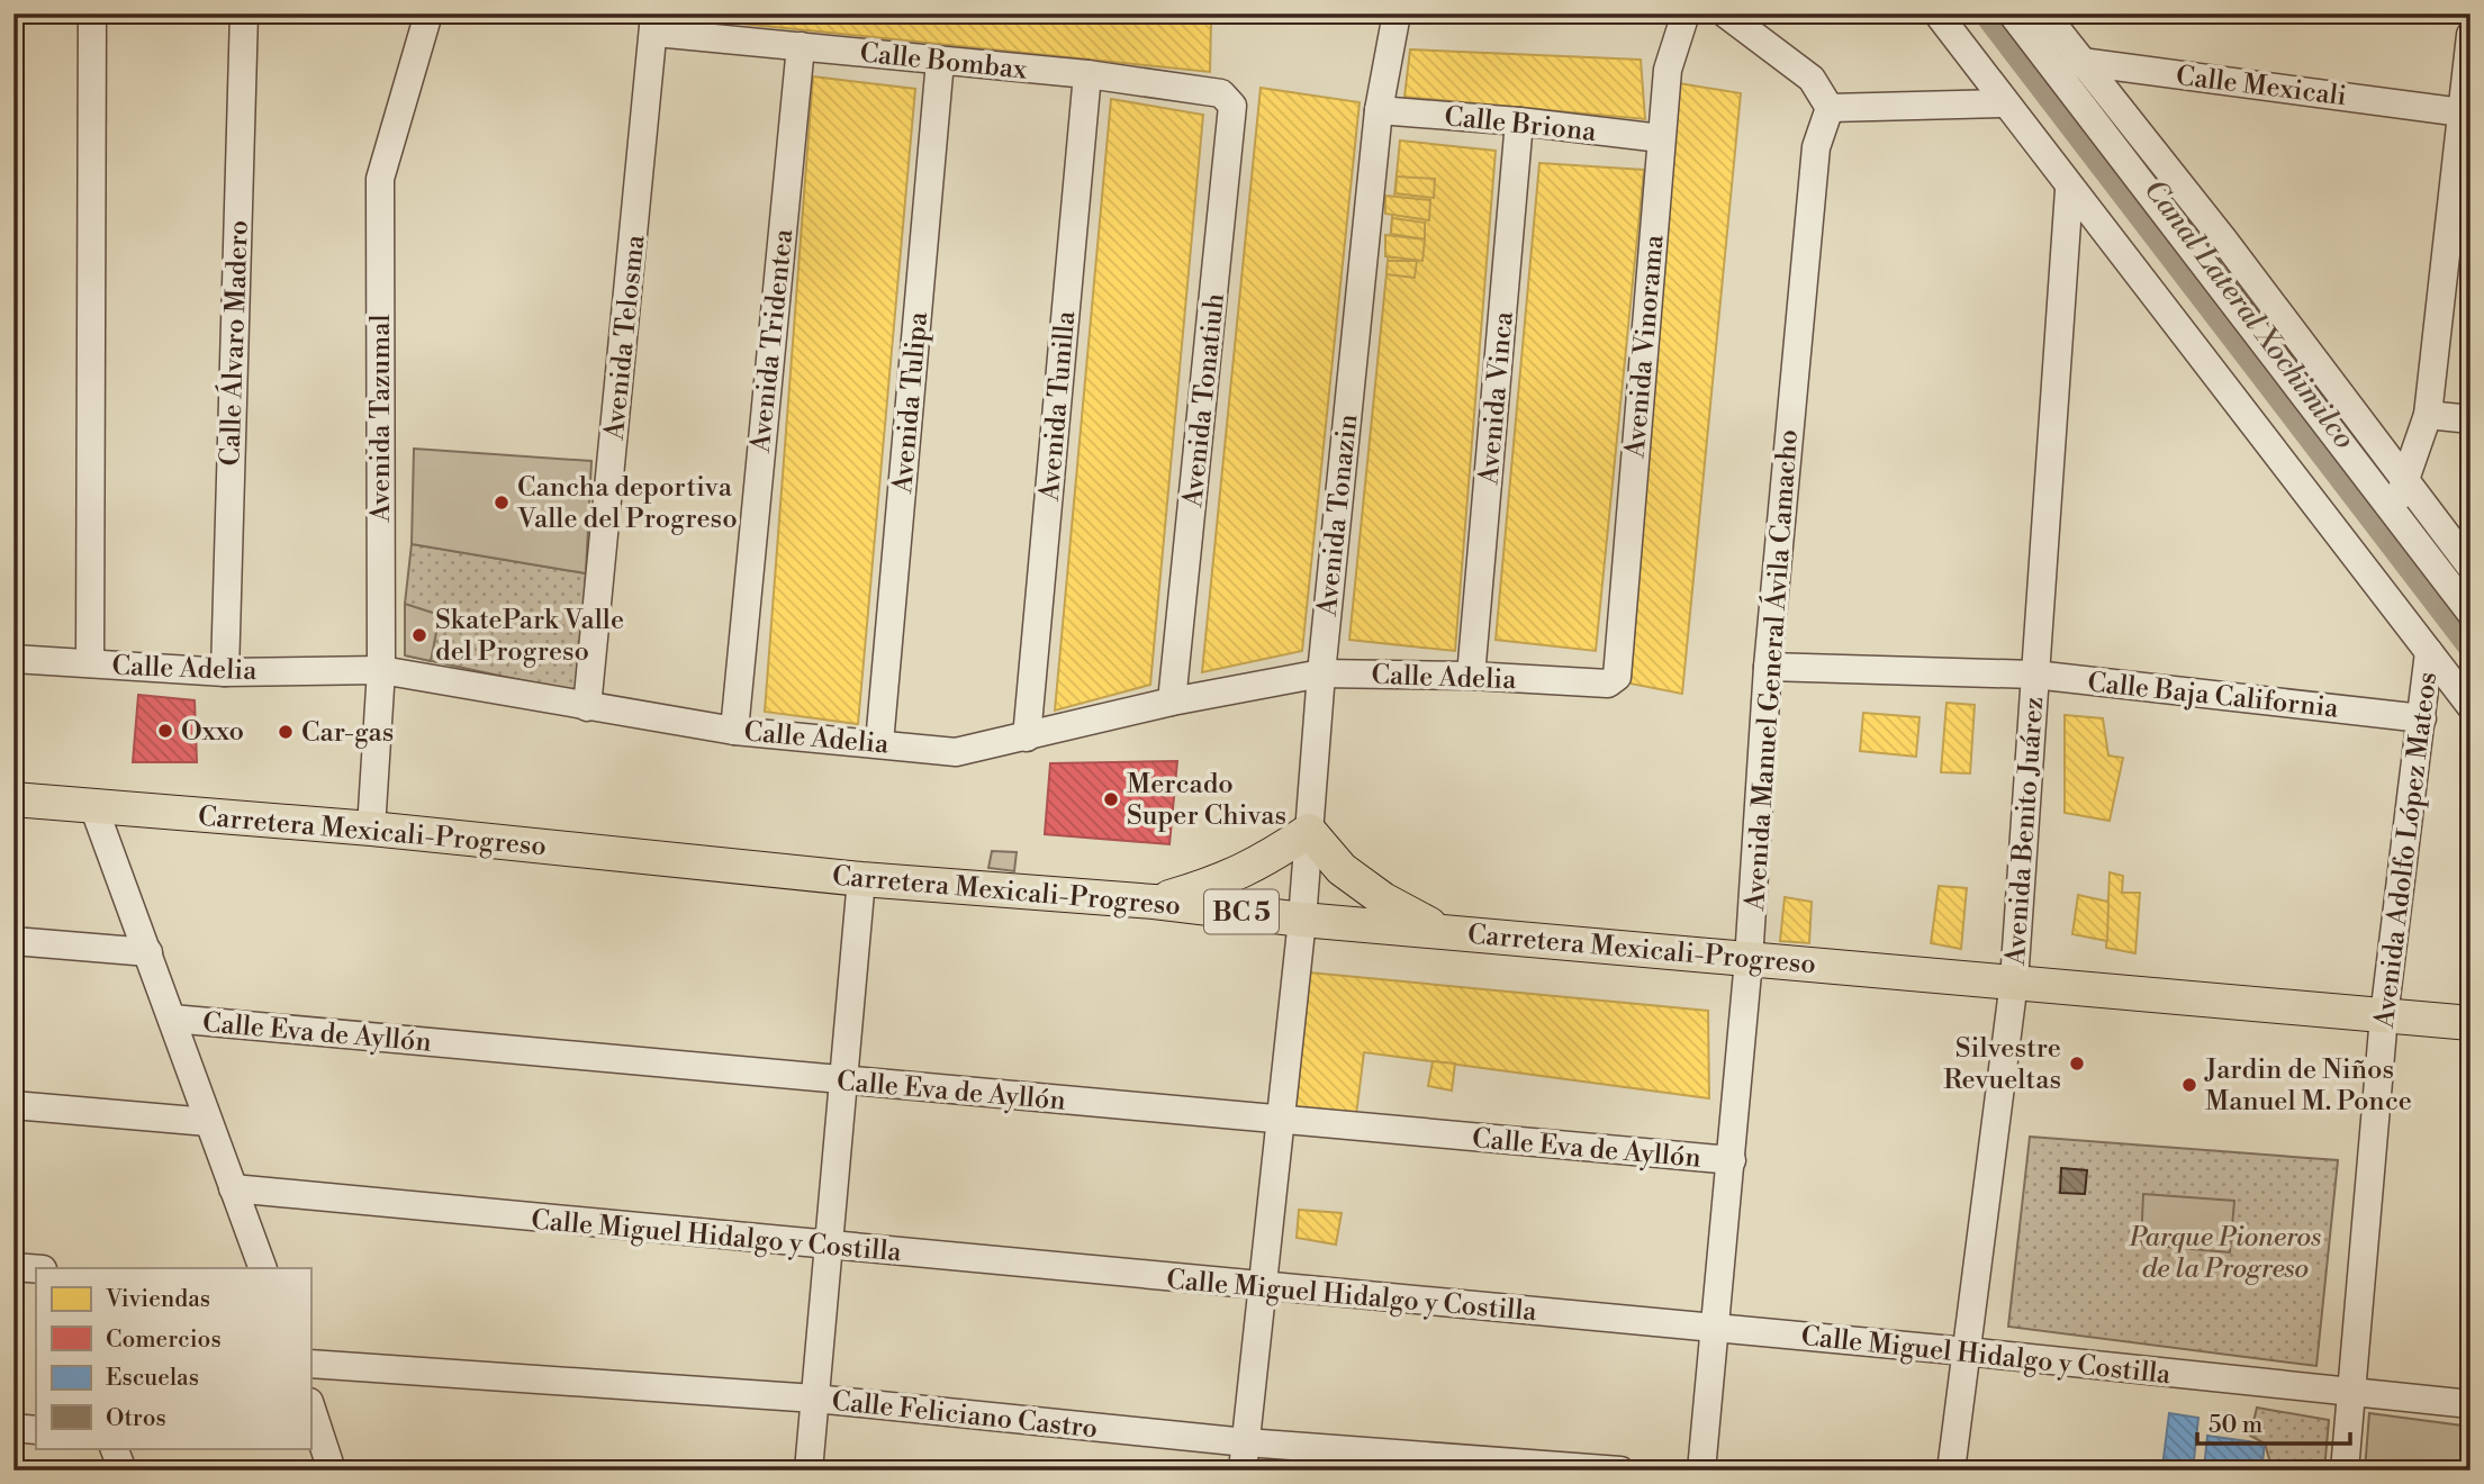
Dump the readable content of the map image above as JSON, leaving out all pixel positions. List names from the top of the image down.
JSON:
{
  "streets": {
    "main road": ["Carretera Mexicali-Progreso", "BC 5"],
    "street": [
      "Calle Bombax",
      "Calle Mexicali",
      "Calle Briona",
      "Avenida Telosma",
      "Avenida Tridentea",
      "Calle Álvaro Madero",
      "Avenida Vinorama",
      "Avenida Vinca",
      "Avenida Tonatiuh",
      "Avenida Tulipa",
      "Avenida Tunilla",
      "Avenida Tazumal",
      "Avenida Tonazin",
      "Calle Adelia",
      "Avenida Manuel General Ávila Camacho",
      "Calle Baja California",
      "Avenida Benito Juárez",
      "Avenida Adolfo López Mateos",
      "Calle Eva de Ayllón",
      "Calle Miguel Hidalgo y Costilla",
      "Calle Feliciano Castro"
    ]
  },
  "crossings": [
    ["Calle Bombax", "Avenida Telosma"],
    ["Calle Bombax", "Avenida Tridentea"],
    ["Calle Bombax", "Avenida Tonatiuh"],
    ["Calle Bombax", "Avenida Tulipa"],
    ["Calle Bombax", "Avenida Tunilla"],
    ["Calle Briona", "Avenida Vinorama"],
    ["Calle Briona", "Avenida Vinca"],
    ["Calle Briona", "Avenida Tonazin"],
    ["Avenida Telosma", "Calle Adelia"],
    ["Avenida Tridentea", "Calle Adelia"],
    ["Calle Álvaro Madero", "Calle Adelia"],
    ["Avenida Vinorama", "Calle Adelia"],
    ["Avenida Vinca", "Calle Adelia"],
    ["Avenida Tonatiuh", "Calle Adelia"],
    ["Avenida Tulipa", "Calle Adelia"],
    ["Avenida Tunilla", "Calle Adelia"],
    ["Avenida Tazumal", "Calle Adelia"],
    ["Avenida Tazumal", "Carretera Mexicali-Progreso"],
    ["Avenida Tonazin", "Calle Adelia"],
    ["Avenida Tonazin", "Carretera Mexicali-Progreso"],
    ["Avenida Tonazin", "Calle Eva de Ayllón"],
    ["Avenida Tonazin", "Calle Miguel Hidalgo y Costilla"],
    ["Avenida Tonazin", "Calle Feliciano Castro"],
    ["Avenida Manuel General Ávila Camacho", "Calle Baja California"],
    ["Avenida Manuel General Ávila Camacho", "Carretera Mexicali-Progreso"],
    ["Avenida Manuel General Ávila Camacho", "Calle Eva de Ayllón"],
    ["Avenida Manuel General Ávila Camacho", "Calle Miguel Hidalgo y Costilla"],
    ["Calle Baja California", "Avenida Benito Juárez"],
    ["Calle Baja California", "Avenida Adolfo López Mateos"],
    ["Carretera Mexicali-Progreso", "Avenida Benito Juárez"],
    ["Carretera Mexicali-Progreso", "Avenida Adolfo López Mateos"],
    ["Avenida Benito Juárez", "Calle Miguel Hidalgo y Costilla"],
    ["Avenida Adolfo López Mateos", "Calle Miguel Hidalgo y Costilla"]
  ],
  "water": ["Canal Lateral Xochimilco"],
  "parks": ["Parque Pioneros de la Progreso"],
  "places": [
    "Cancha deportiva Valle del Progreso",
    "SkatePark Valle del Progreso",
    "Oxxo",
    "Car-gas",
    "Mercado Super Chivas",
    "Silvestre Revueltas",
    "Jardin de Niños Manuel M. Ponce"
  ],
  "legend": [
    "Viviendas",
    "Comercios",
    "Escuelas",
    "Otros"
  ],
  "scale_bar": "50 m"
}
